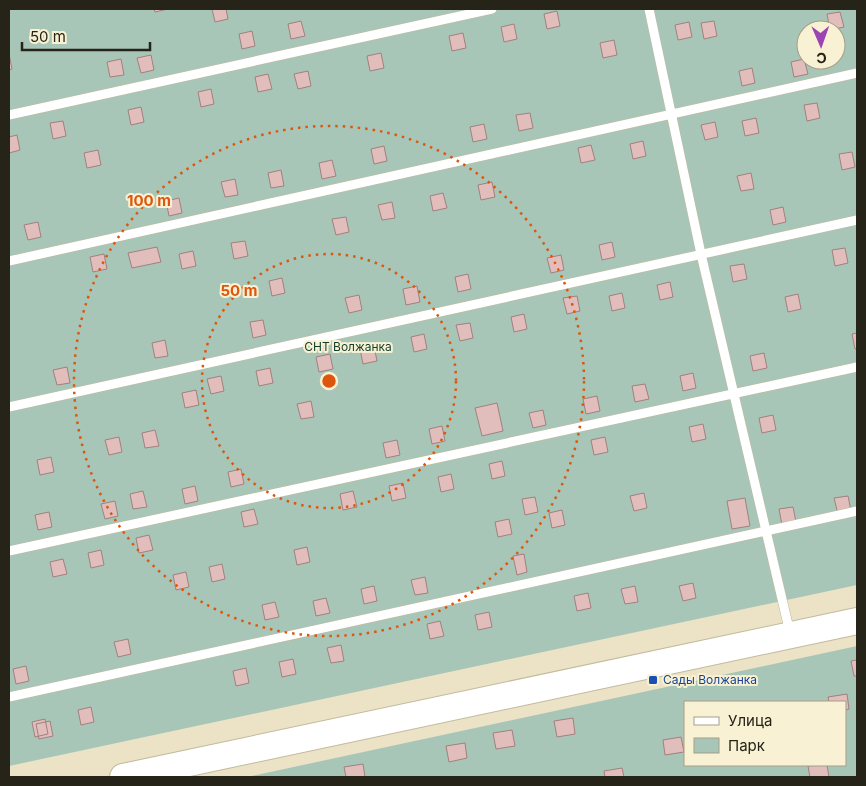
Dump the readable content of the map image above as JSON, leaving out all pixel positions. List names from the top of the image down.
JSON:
{
  "parks": ["СНТ Волжанка"],
  "places": {
    "transit": ["Сады Волжанка"]
  },
  "legend": ["Улица", "Парк"],
  "scale_bar": "50 m",
  "north": "bottom",
  "rings": ["100 m", "50 m"]
}
